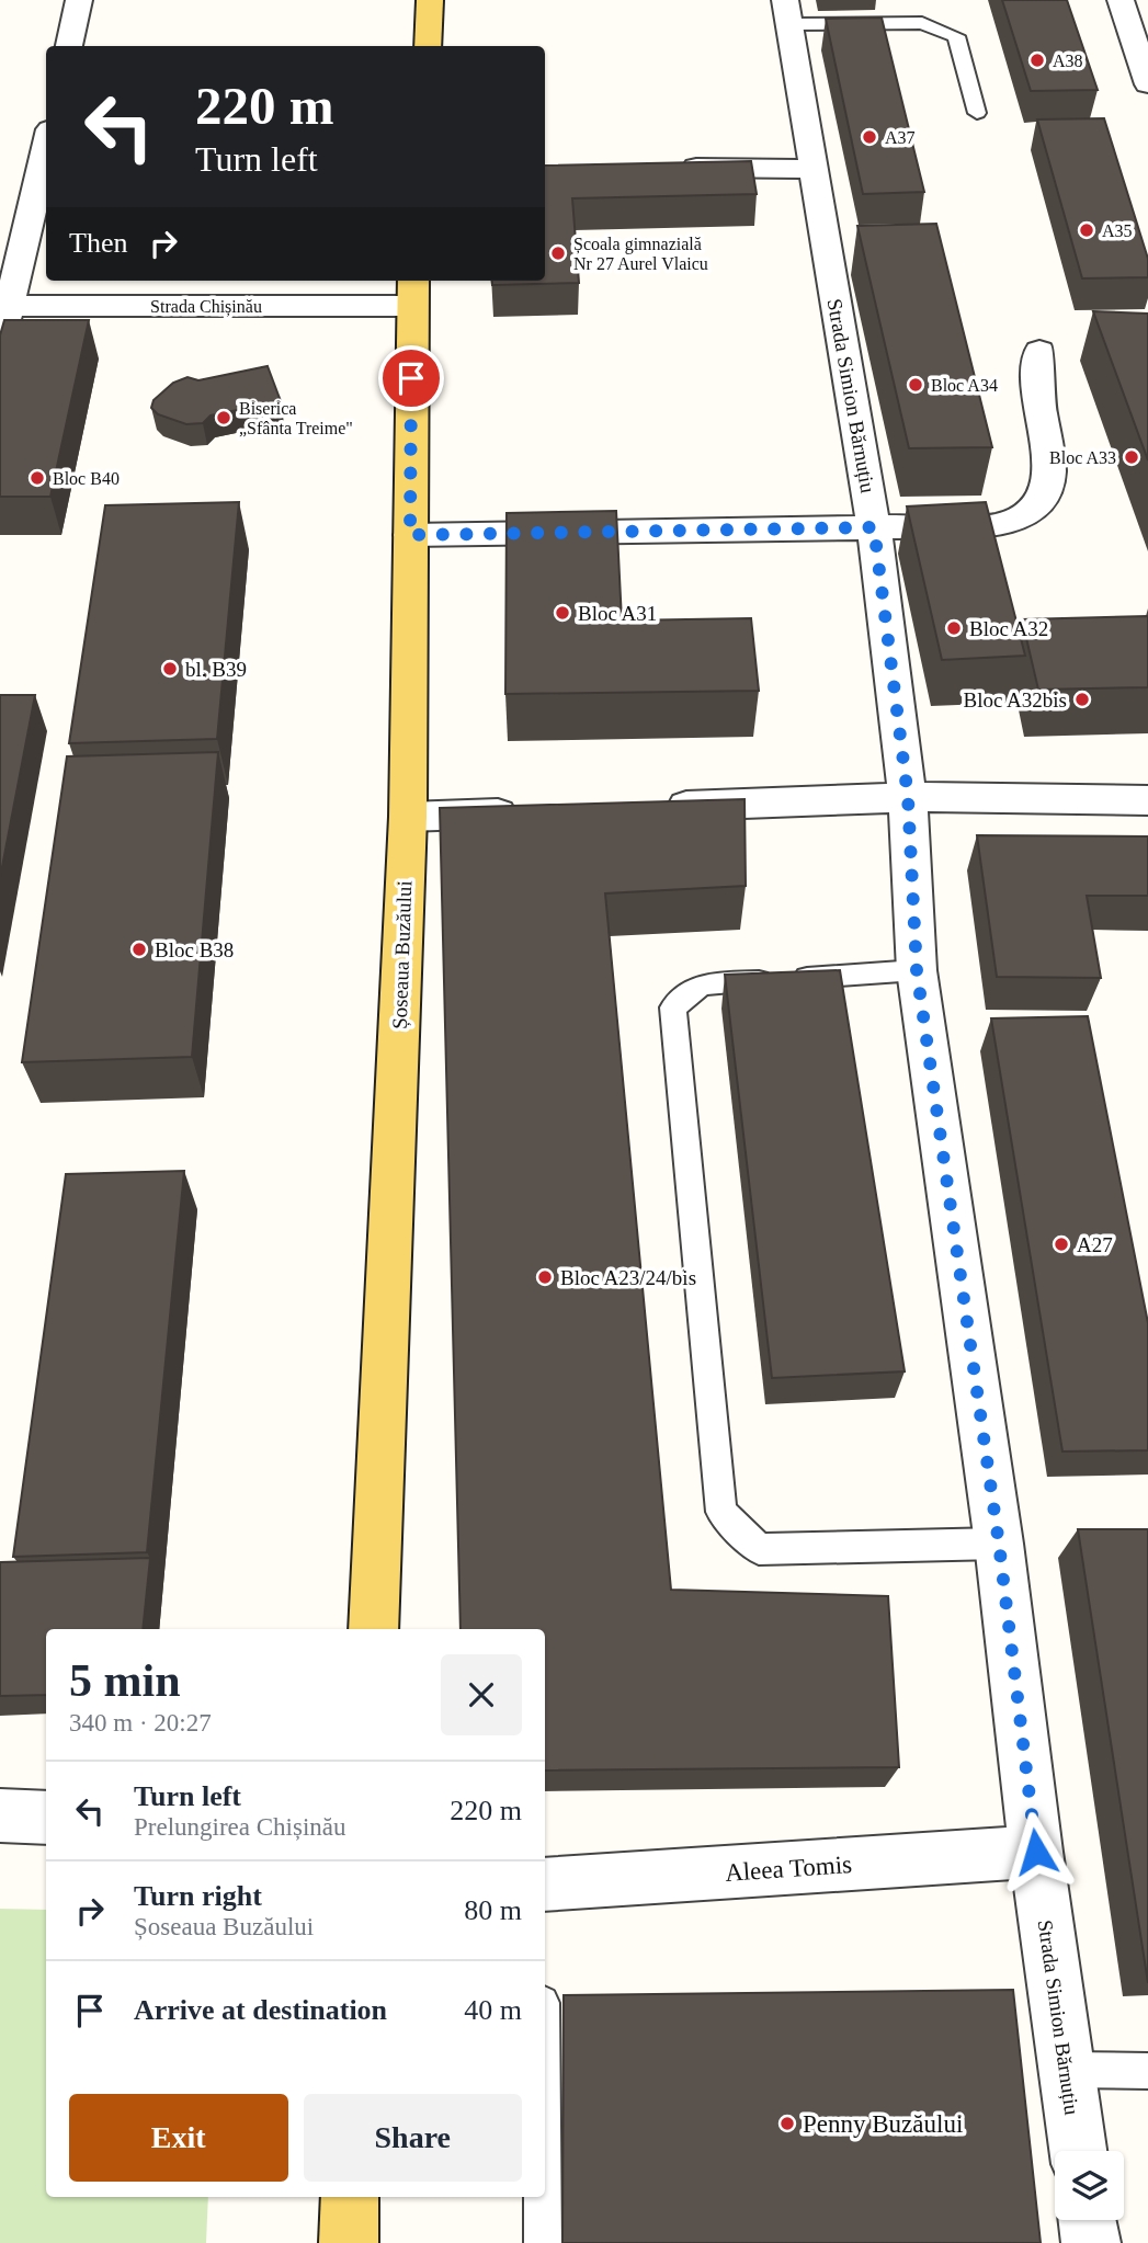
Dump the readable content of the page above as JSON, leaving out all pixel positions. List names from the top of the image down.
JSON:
{
  "streets": {
    "main road": ["Șoseaua Buzăului"],
    "street": ["Strada Chișinău", "Strada Simion Bărnuțiu", "Aleea Tomis"]
  },
  "crossings": [
    ["Strada Chișinău", "Șoseaua Buzăului"],
    ["Strada Simion Bărnuțiu", "Aleea Tomis"]
  ],
  "places": [
    "A38",
    "A37",
    "A35",
    "Școala gimnazială Nr 27 Aurel Vlaicu",
    "Bloc A34",
    "Biserica „Sfânta Treime\"",
    "Bloc A33",
    "Bloc B40",
    "Bloc A31",
    "Bloc A32",
    "bl. B39",
    "Bloc A32bis",
    "Bloc B38",
    "A27",
    "Bloc A23/24/bis",
    "Penny Buzăului"
  ],
  "page": {
    "turn": ["220 m", "Turn left"],
    "then": "Then",
    "heading": ["5 min", "340 m · 20:27"],
    "list": [
      {
        "name": "Turn left",
        "note": "Prelungirea Chișinău",
        "value": "220 m"
      },
      {
        "name": "Turn right",
        "note": "Șoseaua Buzăului",
        "value": "80 m"
      },
      {
        "name": "Arrive at destination",
        "value": "40 m"
      }
    ],
    "buttons": ["Exit", "Share"]
  }
}
